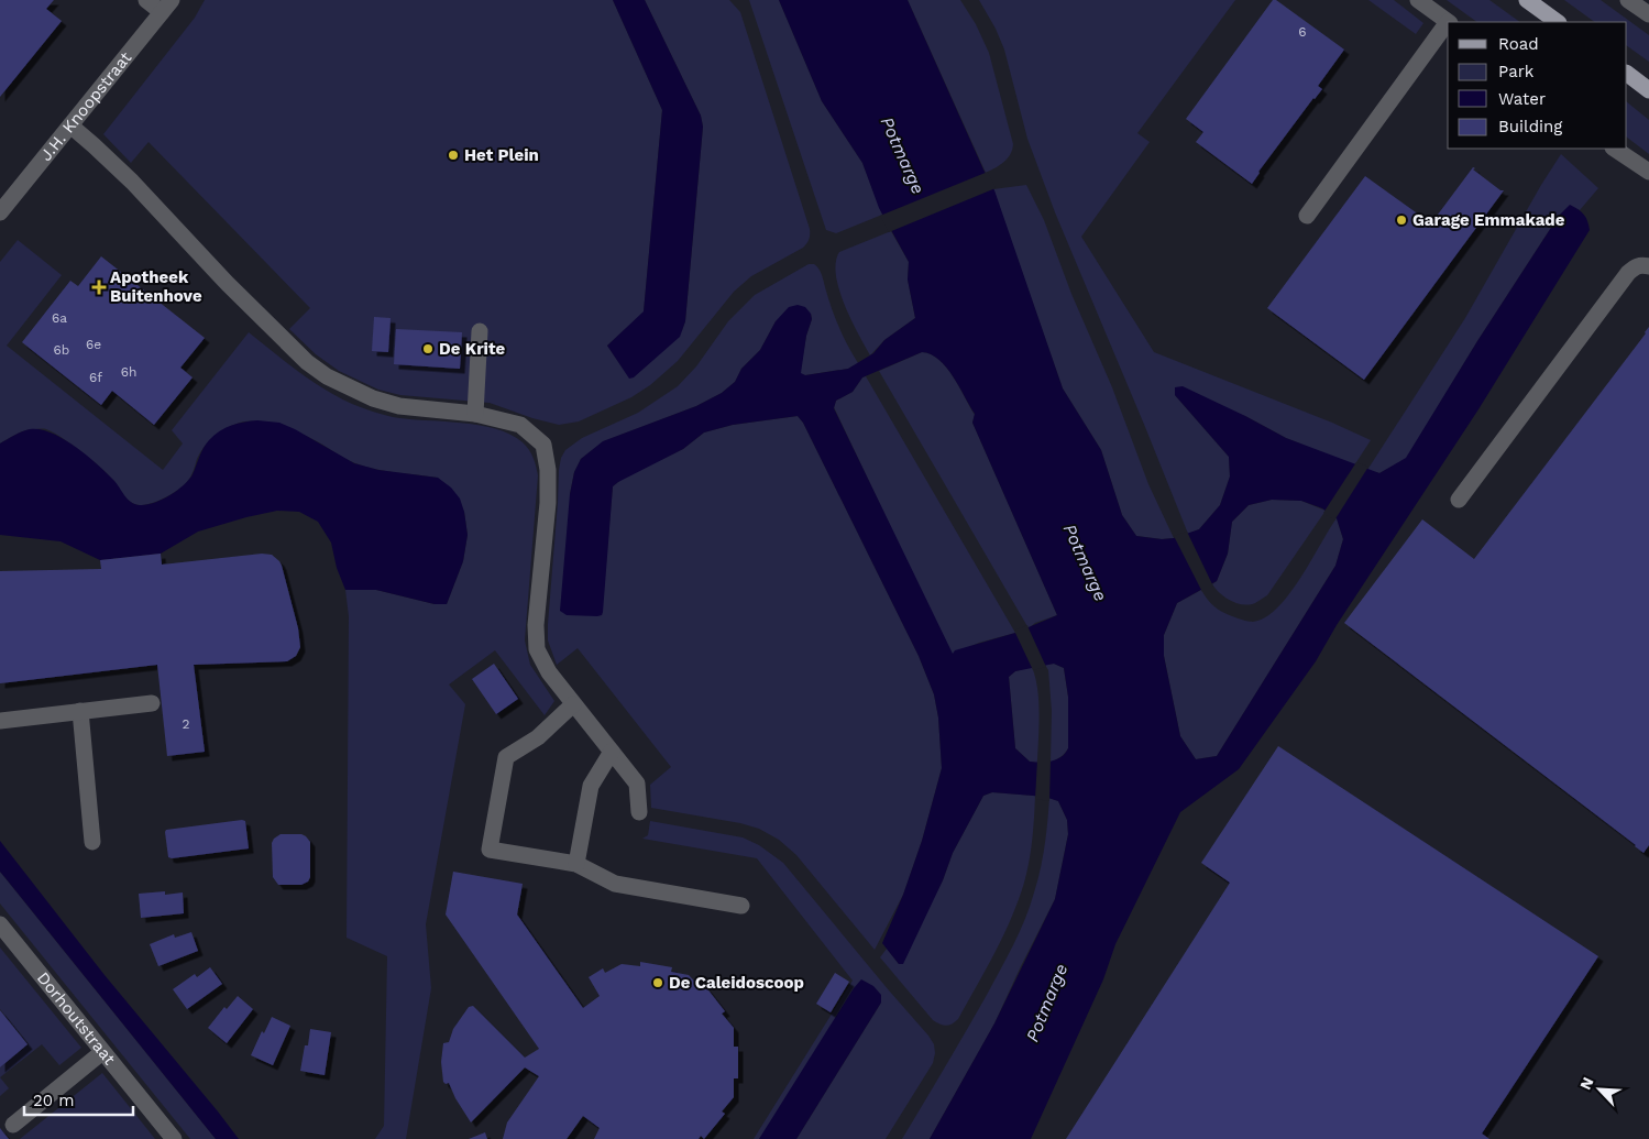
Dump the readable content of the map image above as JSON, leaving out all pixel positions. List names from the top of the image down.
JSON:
{
  "streets": {
    "street": ["J.H. Knoopstraat", "Dorhoutstraat"]
  },
  "water": ["Potmarge"],
  "places": {
    "other": [
      "Het Plein",
      "Garage Emmakade",
      "De Krite",
      "De Caleidoscoop"
    ],
    "health": ["Apotheek Buitenhove"]
  },
  "house_numbers": [
    "6",
    "6a",
    "6e",
    "6b",
    "6h",
    "6f",
    "2"
  ],
  "legend": [
    "Road",
    "Park",
    "Water",
    "Building"
  ],
  "scale_bar": "20 m",
  "north": "top left"
}
